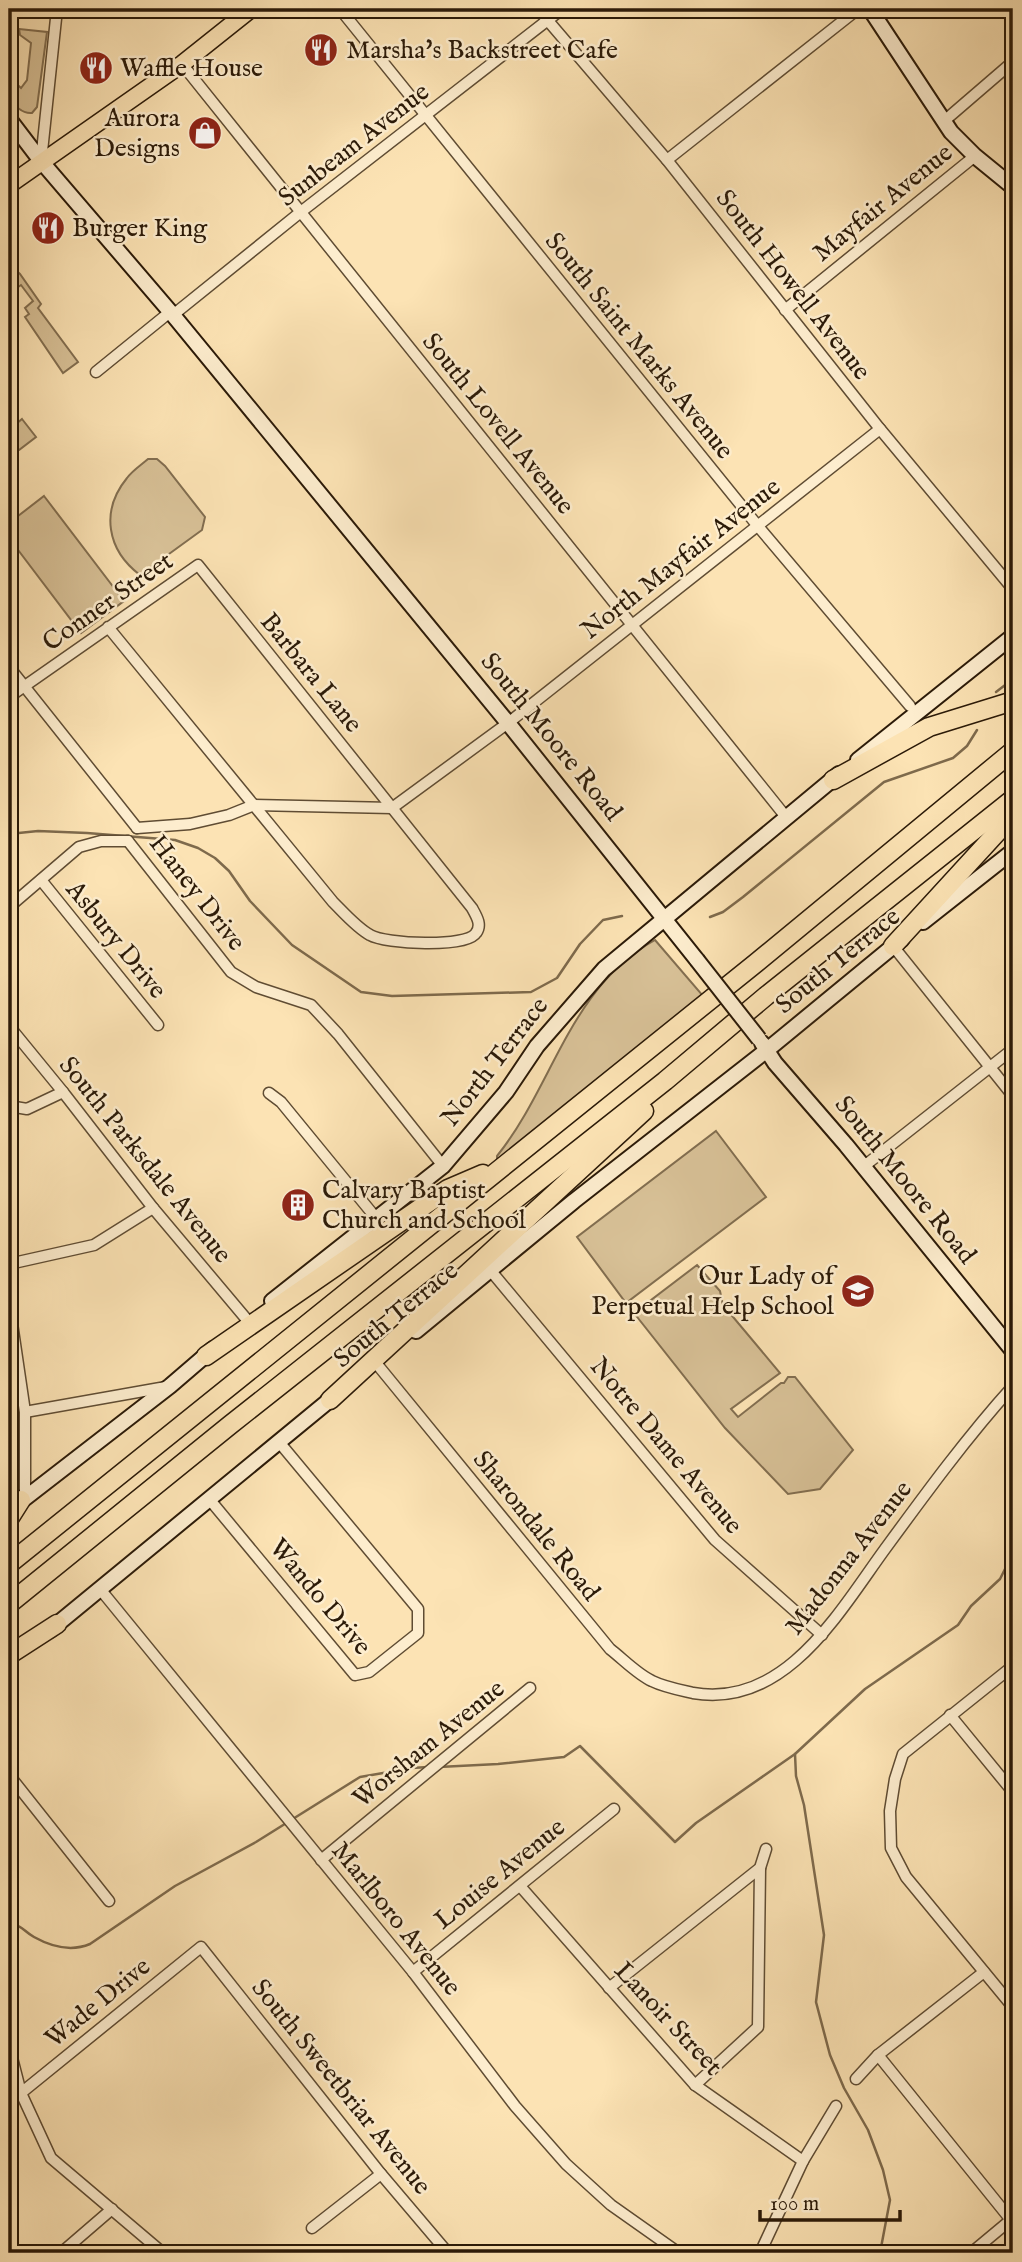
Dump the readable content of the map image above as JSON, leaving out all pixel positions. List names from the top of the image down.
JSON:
{
  "streets": {
    "street": [
      "Sunbeam Avenue",
      "Mayfair Avenue",
      "South Howell Avenue",
      "South Saint Marks Avenue",
      "South Lovell Avenue",
      "North Mayfair Avenue",
      "Conner Street",
      "Barbara Lane",
      "South Moore Road",
      "Haney Drive",
      "Asbury Drive",
      "South Terrace",
      "North Terrace",
      "South Parksdale Avenue",
      "Notre Dame Avenue",
      "Sharondale Road",
      "Madonna Avenue",
      "Wando Drive",
      "Worsham Avenue",
      "Louise Avenue",
      "Marlboro Avenue",
      "Wade Drive",
      "Lanoir Street",
      "South Sweetbriar Avenue"
    ]
  },
  "crossings": [
    ["Sunbeam Avenue", "South Howell Avenue"],
    ["Sunbeam Avenue", "South Saint Marks Avenue"],
    ["Sunbeam Avenue", "South Lovell Avenue"],
    ["Sunbeam Avenue", "South Moore Road"],
    ["Mayfair Avenue", "South Howell Avenue"],
    ["South Howell Avenue", "North Mayfair Avenue"],
    ["South Saint Marks Avenue", "North Mayfair Avenue"],
    ["South Lovell Avenue", "North Mayfair Avenue"],
    ["North Mayfair Avenue", "South Moore Road"],
    ["Conner Street", "Barbara Lane"],
    ["Conner Street", "Haney Drive"],
    ["South Moore Road", "South Terrace"],
    ["South Moore Road", "North Terrace"],
    ["Haney Drive", "North Terrace"],
    ["South Terrace", "Notre Dame Avenue"],
    ["South Terrace", "Sharondale Road"],
    ["South Terrace", "Wando Drive"],
    ["South Terrace", "Marlboro Avenue"],
    ["North Terrace", "South Parksdale Avenue"],
    ["Notre Dame Avenue", "Madonna Avenue"],
    ["Sharondale Road", "Madonna Avenue"],
    ["Worsham Avenue", "Marlboro Avenue"],
    ["Louise Avenue", "Marlboro Avenue"],
    ["Louise Avenue", "Lanoir Street"],
    ["Wade Drive", "South Sweetbriar Avenue"]
  ],
  "places": {
    "restaurant": ["Marsha's Backstreet Cafe", "Waffle House", "Burger King"],
    "shop": ["Aurora Designs"],
    "building": ["Calvary Baptist Church and School"],
    "school or university": ["Our Lady of Perpetual Help School"]
  },
  "scale_bar": "100 m"
}
